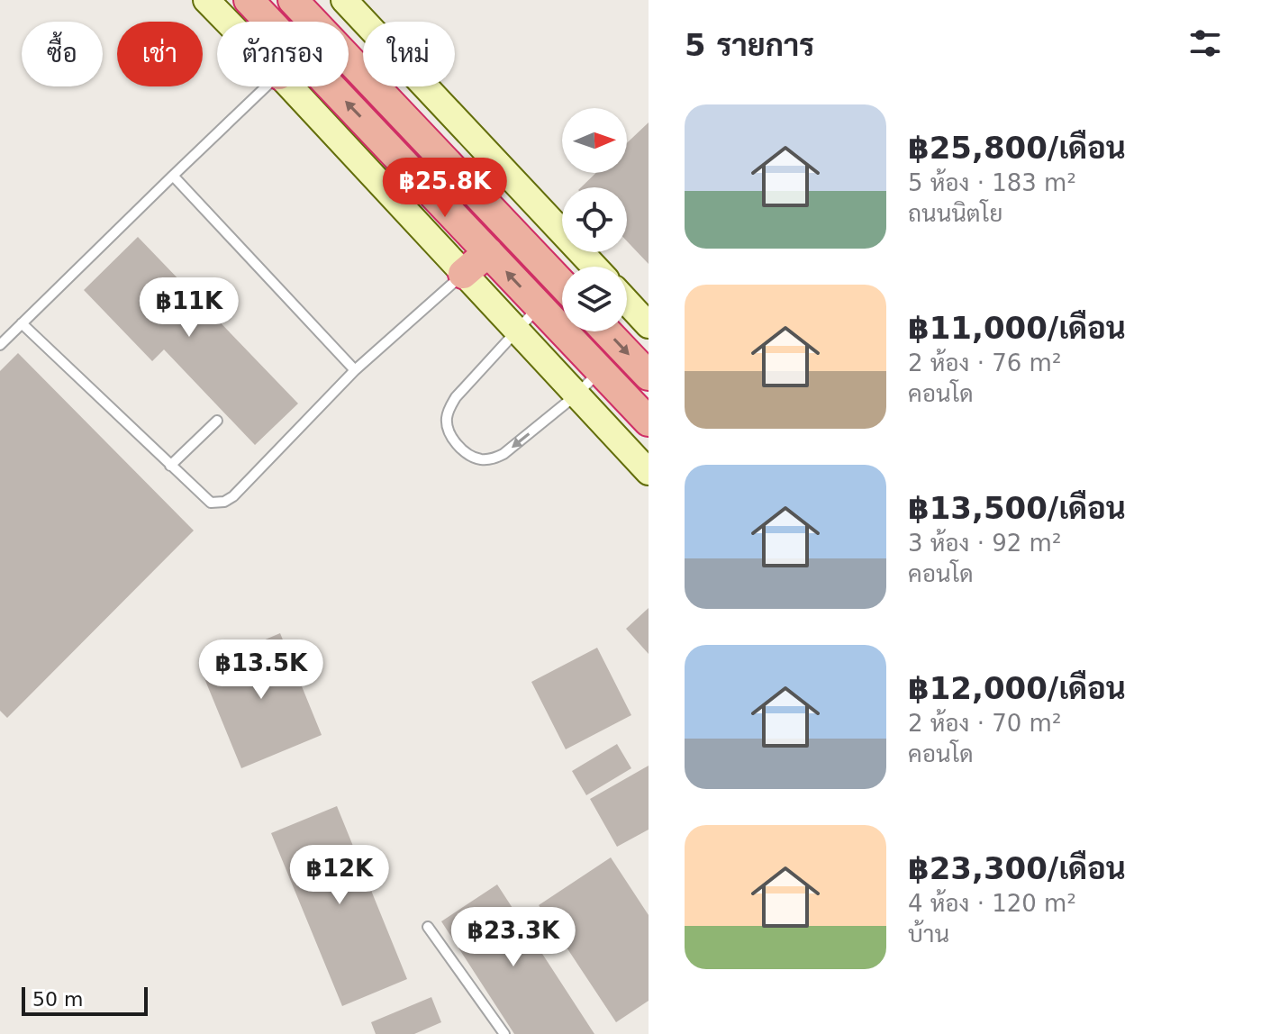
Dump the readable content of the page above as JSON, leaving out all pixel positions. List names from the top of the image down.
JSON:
{
  "scale_bar": "50 m",
  "north": "right",
  "page": {
    "heading": "5 รายการ",
    "chip": [
      "ซื้อ",
      "เช่า",
      "ตัวกรอง",
      "ใหม่"
    ],
    "list": [
      {
        "name": "฿25,800/เดือน",
        "note": "5 ห้อง · 183 m² · ถนนนิตโย"
      },
      {
        "name": "฿11,000/เดือน",
        "note": "2 ห้อง · 76 m² · คอนโด"
      },
      {
        "name": "฿13,500/เดือน",
        "note": "3 ห้อง · 92 m² · คอนโด"
      },
      {
        "name": "฿12,000/เดือน",
        "note": "2 ห้อง · 70 m² · คอนโด"
      },
      {
        "name": "฿23,300/เดือน",
        "note": "4 ห้อง · 120 m² · บ้าน"
      }
    ],
    "price": [
      "฿25.8K",
      "฿11K",
      "฿13.5K",
      "฿12K",
      "฿23.3K"
    ],
    "scale": "50 m"
  }
}
